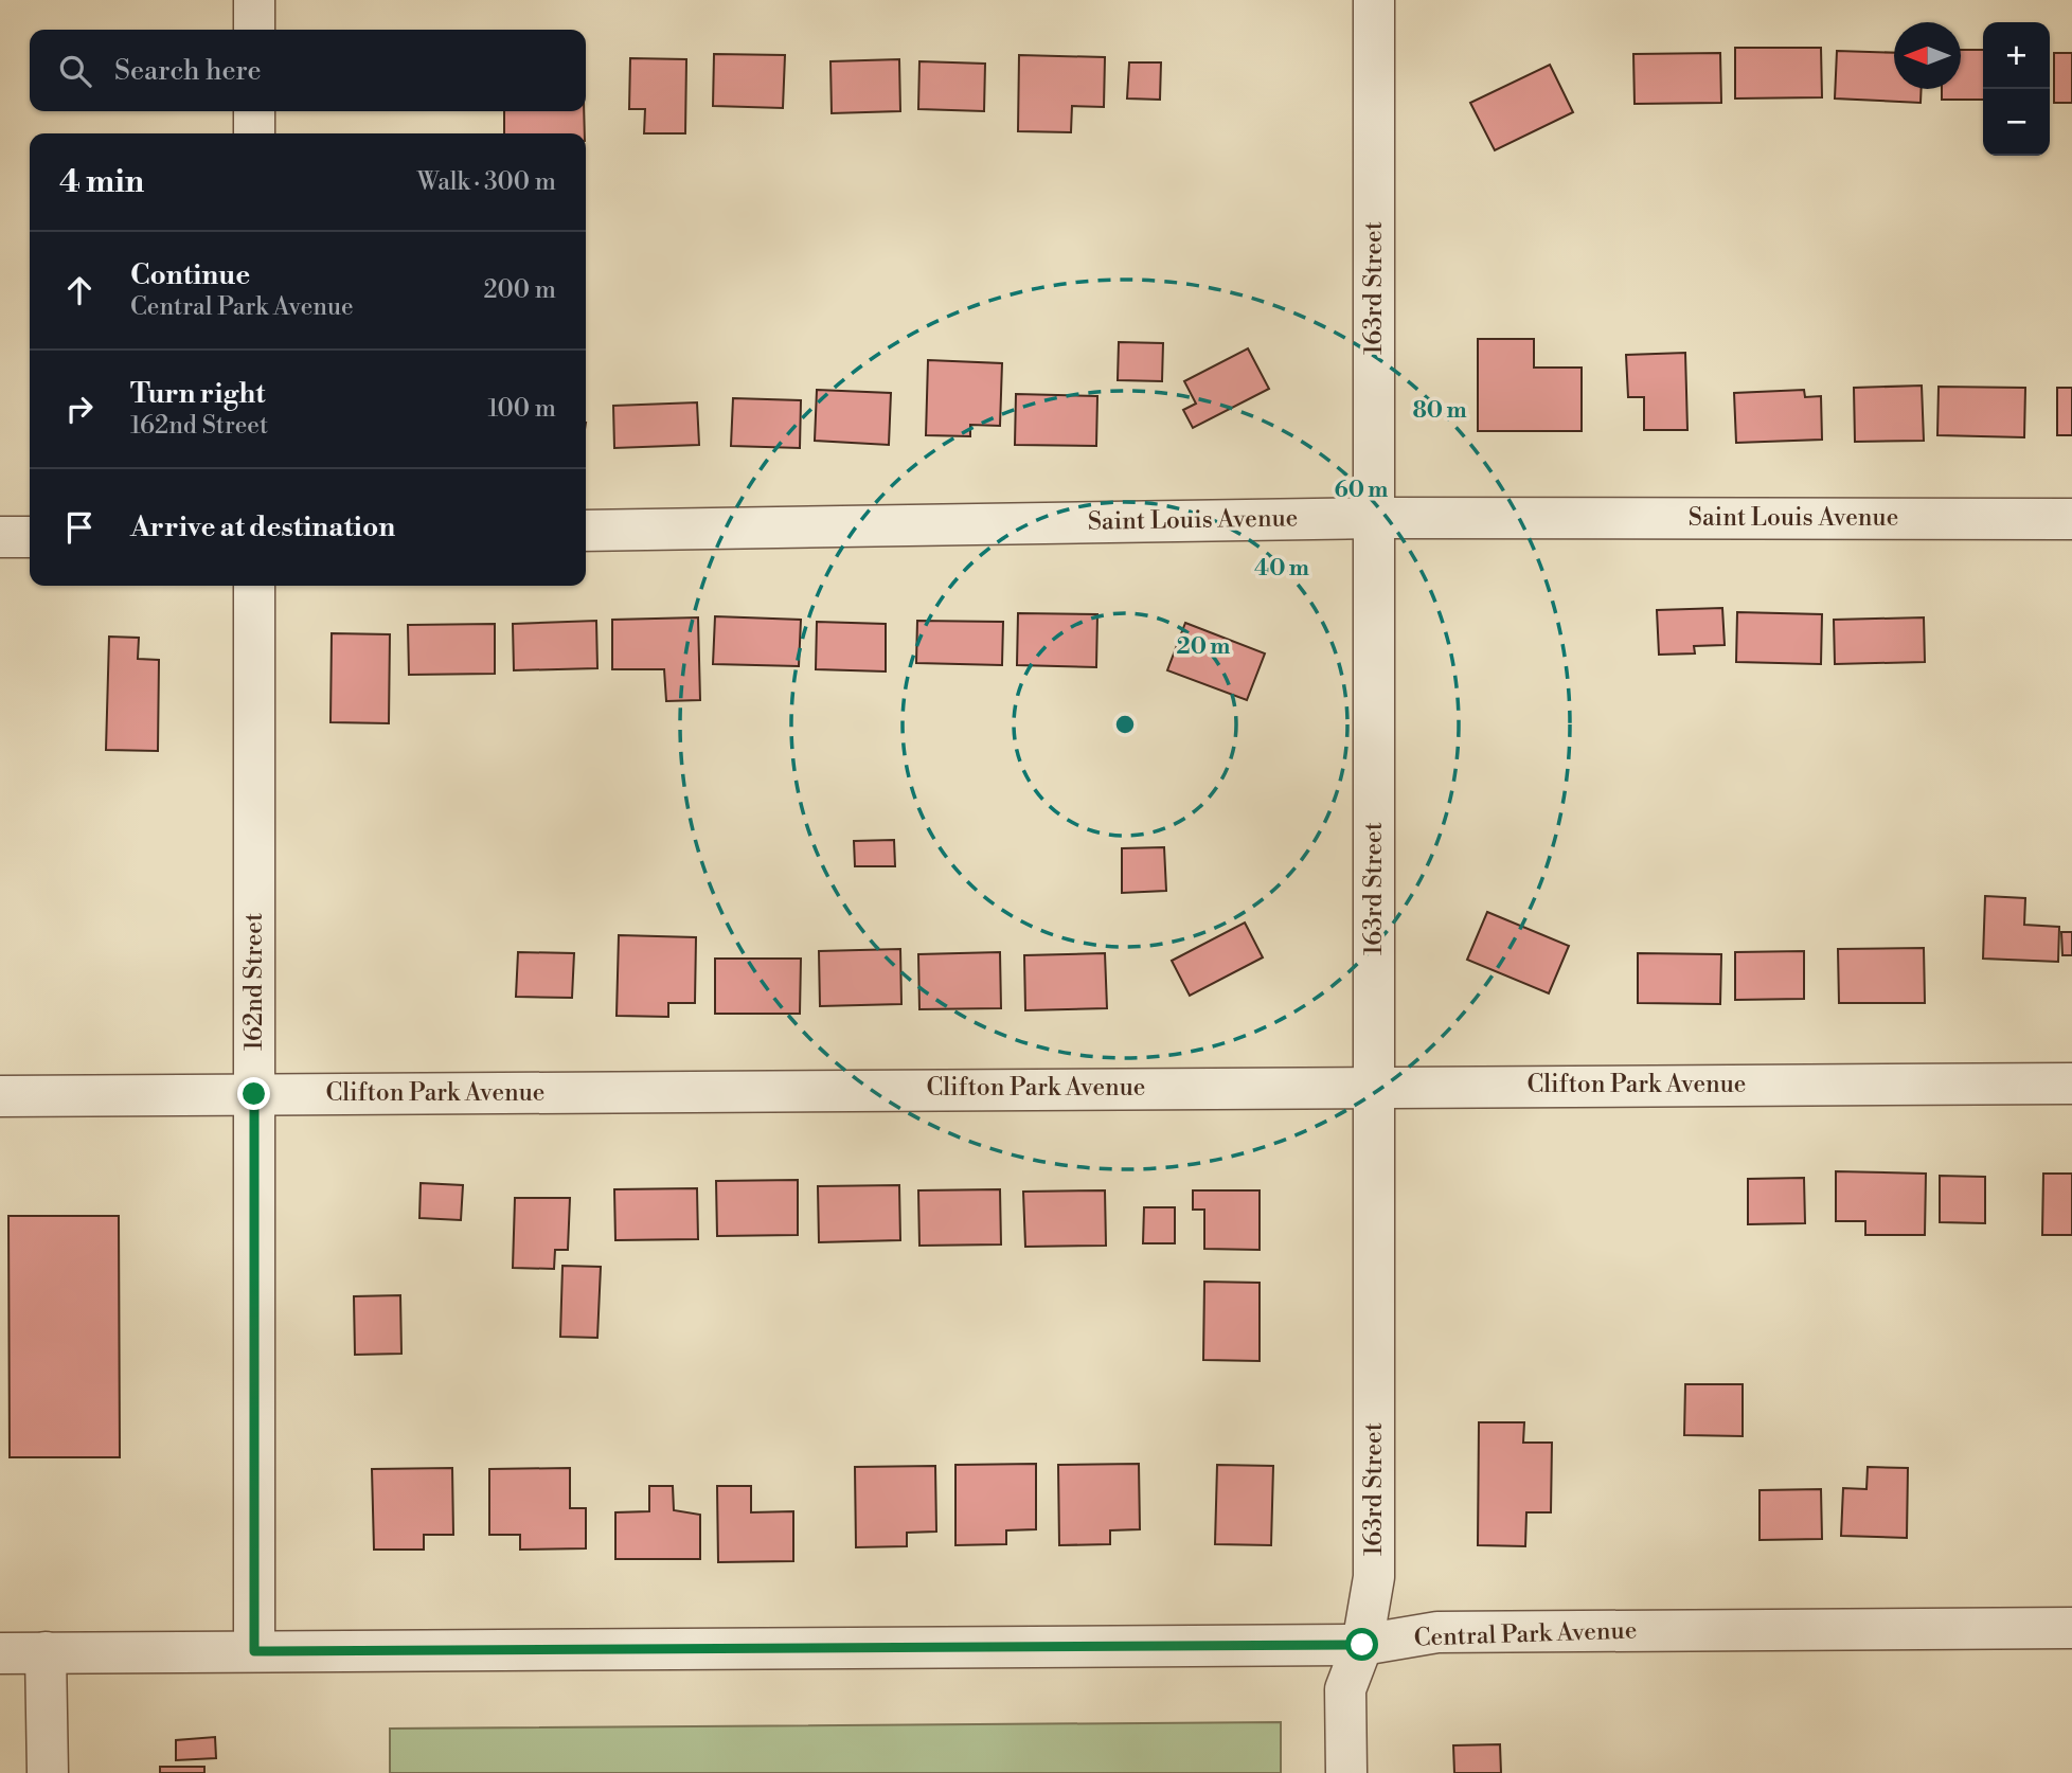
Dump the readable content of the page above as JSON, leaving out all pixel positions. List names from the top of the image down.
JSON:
{
  "streets": {
    "street": [
      "163rd Street",
      "Saint Louis Avenue",
      "162nd Street",
      "Clifton Park Avenue",
      "Central Park Avenue"
    ]
  },
  "crossings": [
    ["163rd Street", "Saint Louis Avenue"],
    ["163rd Street", "Clifton Park Avenue"],
    ["163rd Street", "Central Park Avenue"],
    ["162nd Street", "Clifton Park Avenue"],
    ["162nd Street", "Central Park Avenue"]
  ],
  "north": "left",
  "page": {
    "map_buttons": ["+", "−"],
    "search": "Search here",
    "heading": ["4 min", "Walk · 300 m"],
    "list": [
      ["Continue", "Central Park Avenue", "200 m"],
      ["Turn right", "162nd Street", "100 m"],
      "Arrive at destination"
    ]
  },
  "rings": [
    "80 m",
    "60 m",
    "40 m",
    "20 m"
  ]
}
